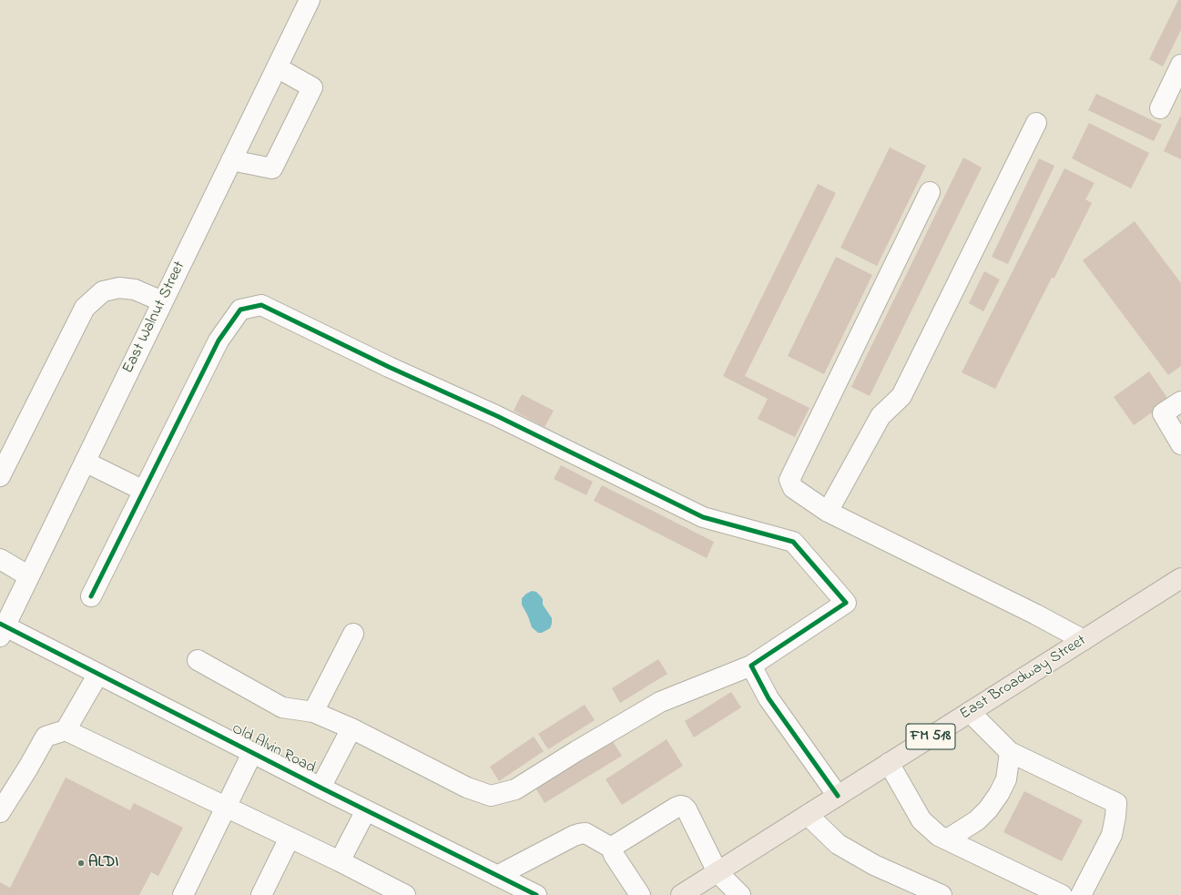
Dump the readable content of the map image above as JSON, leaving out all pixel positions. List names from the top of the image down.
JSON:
{
  "streets": {
    "main road": ["East Broadway Street", "FM 518"],
    "street": ["East Walnut Street", "Old Alvin Road"]
  },
  "crossings": [
    ["East Walnut Street", "Old Alvin Road"]
  ],
  "places": ["ALDI"]
}
